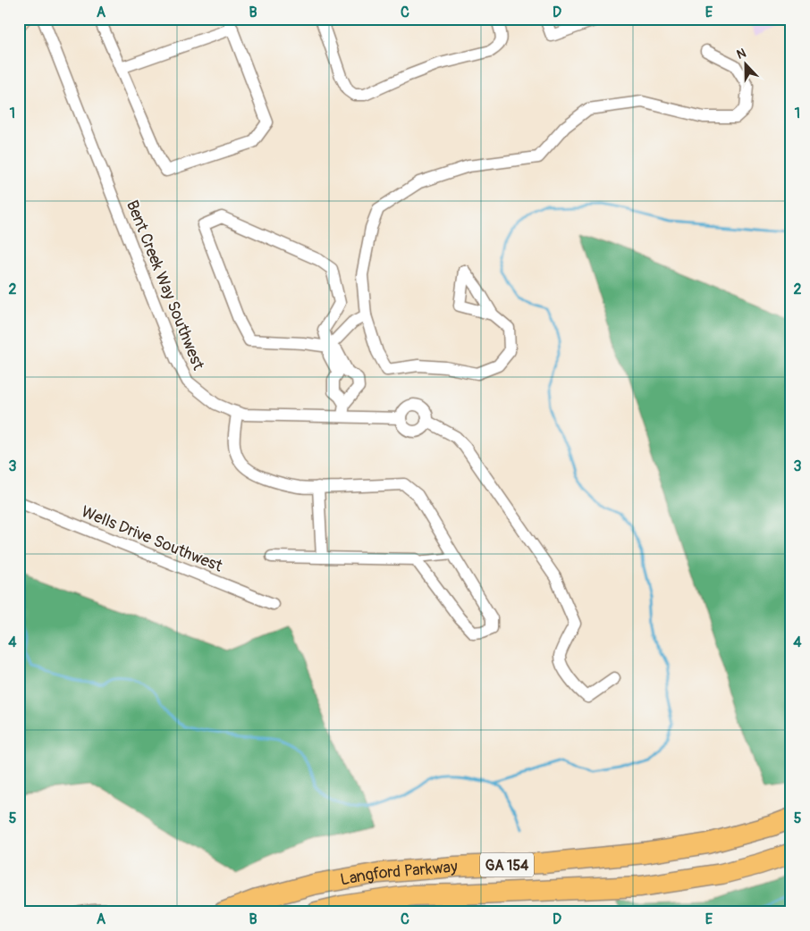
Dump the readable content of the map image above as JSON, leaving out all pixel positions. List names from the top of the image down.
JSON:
{
  "streets": {
    "highway": ["GA 154", "Langford Parkway"],
    "street": ["Bent Creek Way Southwest", "Wells Drive Southwest"]
  },
  "north": "top",
  "grid": {
    "columns": [
      "A",
      "B",
      "C",
      "D",
      "E"
    ],
    "rows": [
      "1",
      "2",
      "3",
      "4",
      "5"
    ]
  }
}
